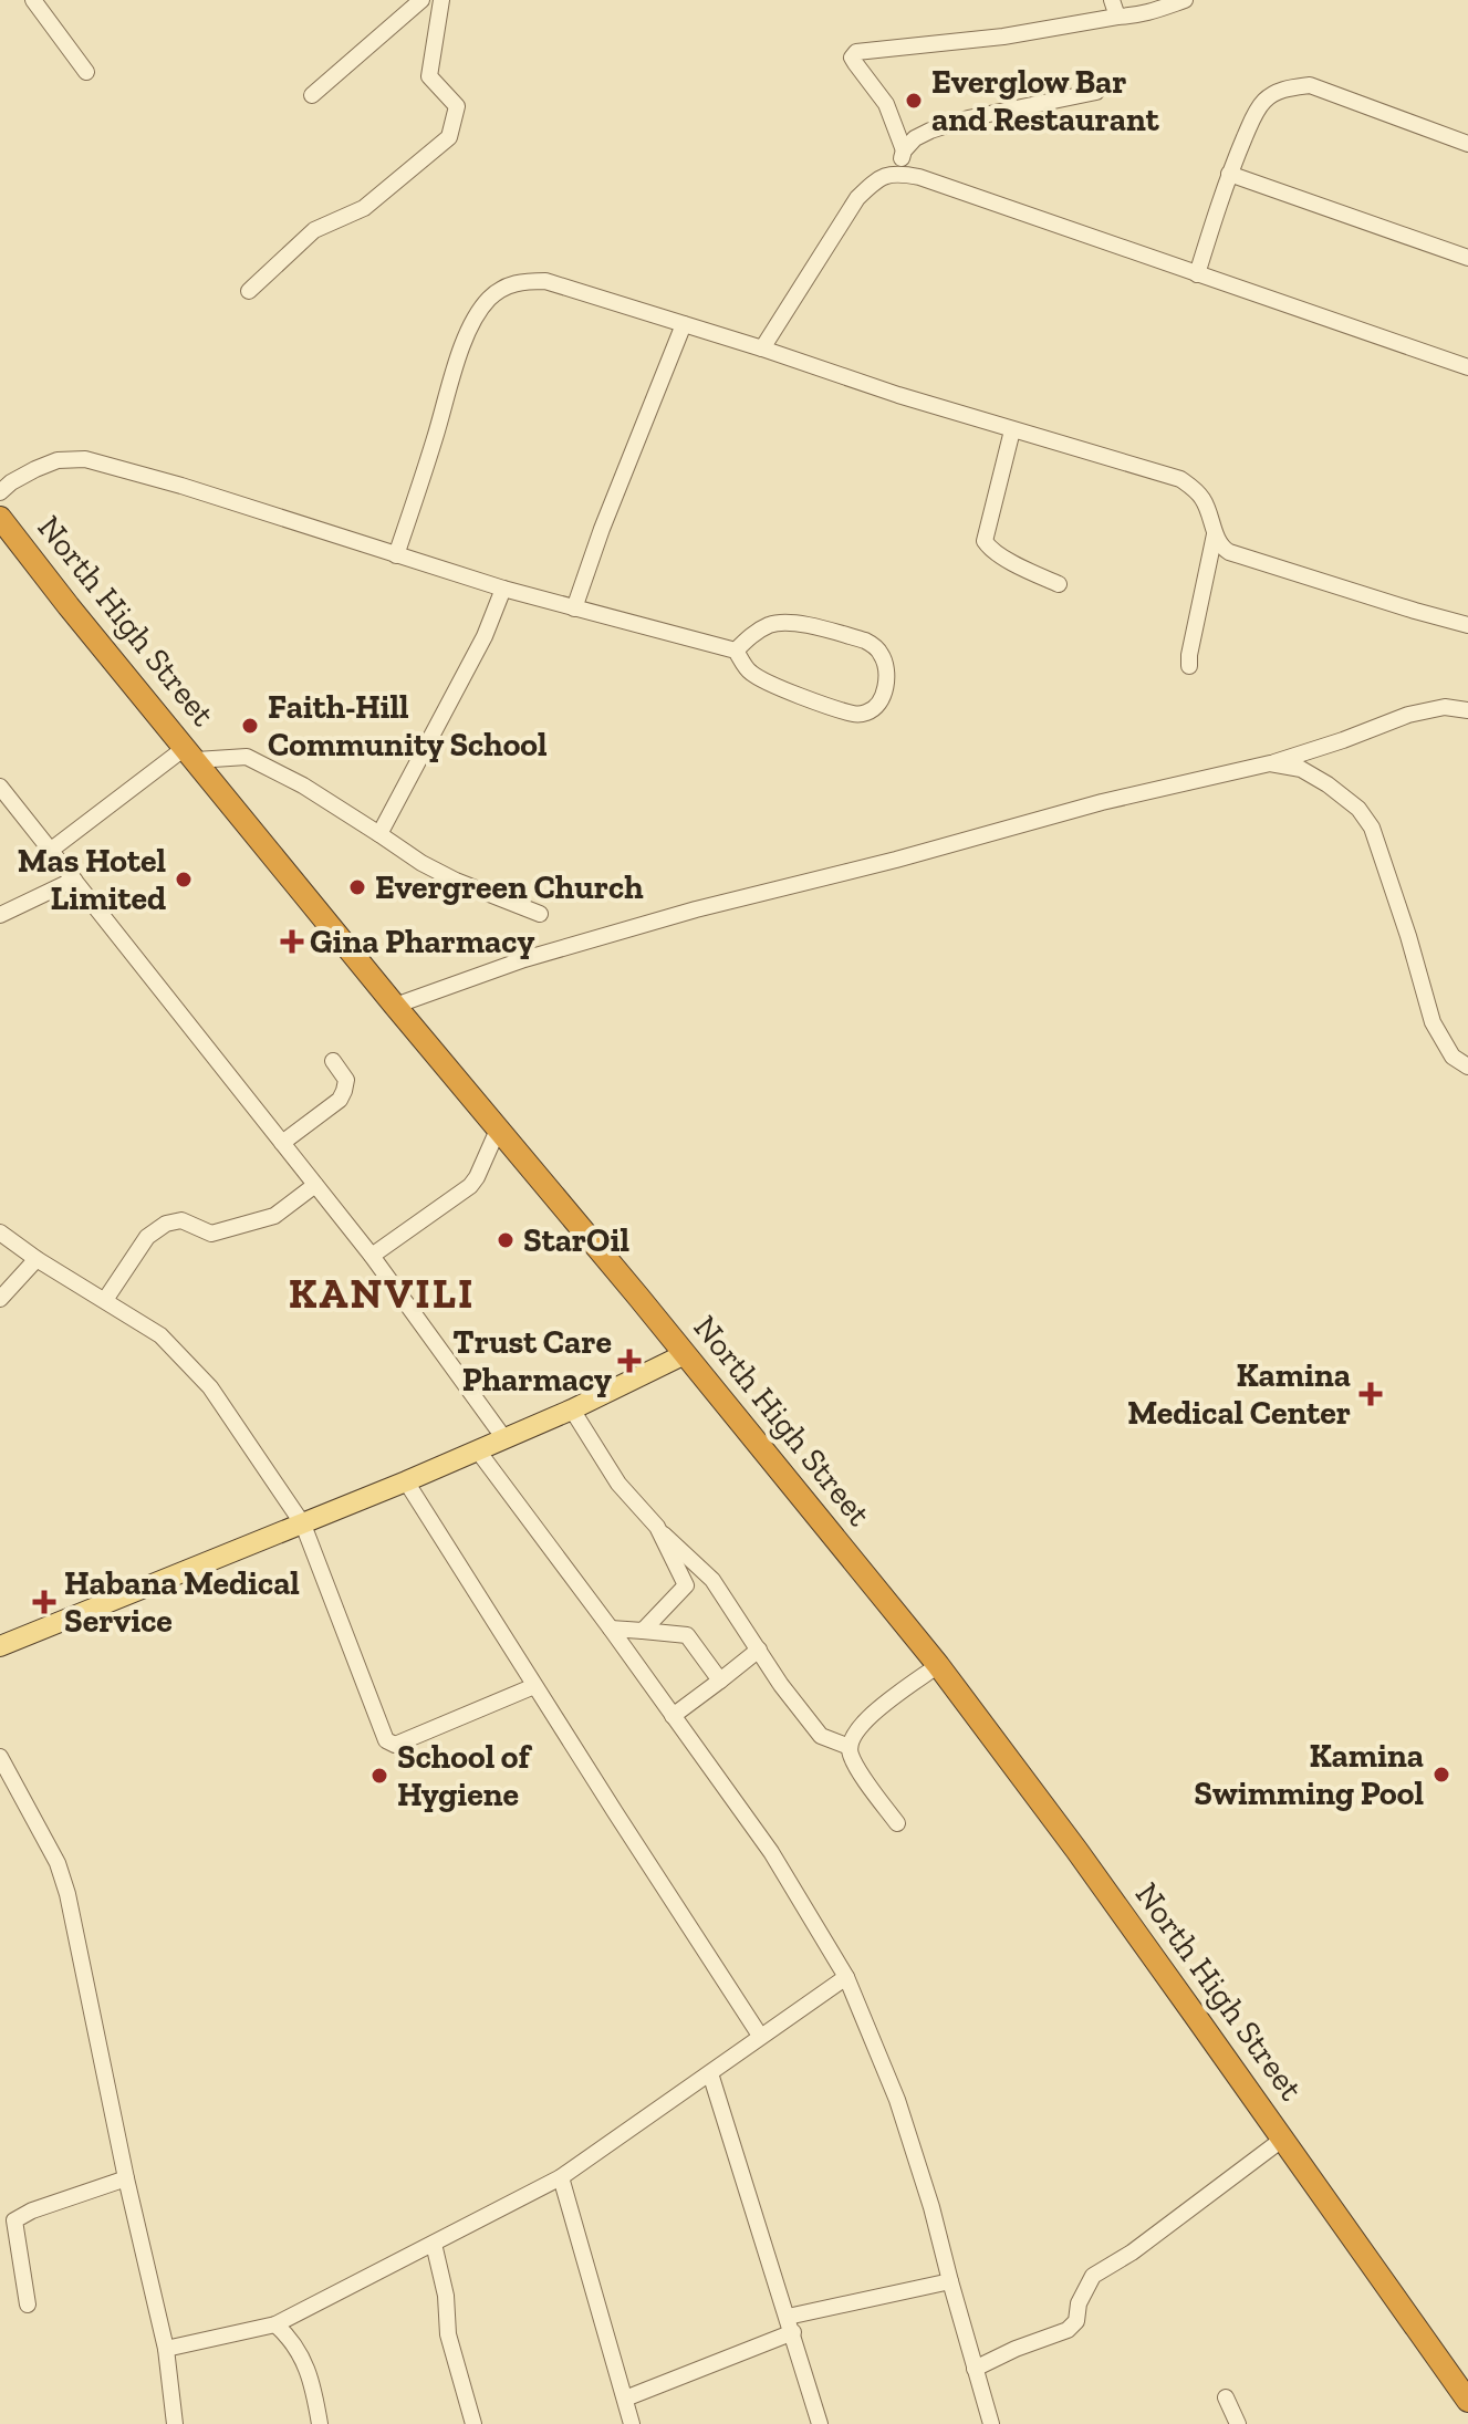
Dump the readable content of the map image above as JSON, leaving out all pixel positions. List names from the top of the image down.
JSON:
{
  "streets": {
    "highway": ["North High Street"]
  },
  "districts": ["KANVILI"],
  "places": {
    "other": [
      "Everglow Bar and Restaurant",
      "Faith-Hill Community School",
      "Mas Hotel Limited",
      "Evergreen Church",
      "StarOil",
      "Kamina Swimming Pool",
      "School of Hygiene"
    ],
    "health": [
      "Gina Pharmacy",
      "Trust Care Pharmacy",
      "Kamina Medical Center",
      "Habana Medical Service"
    ]
  }
}
